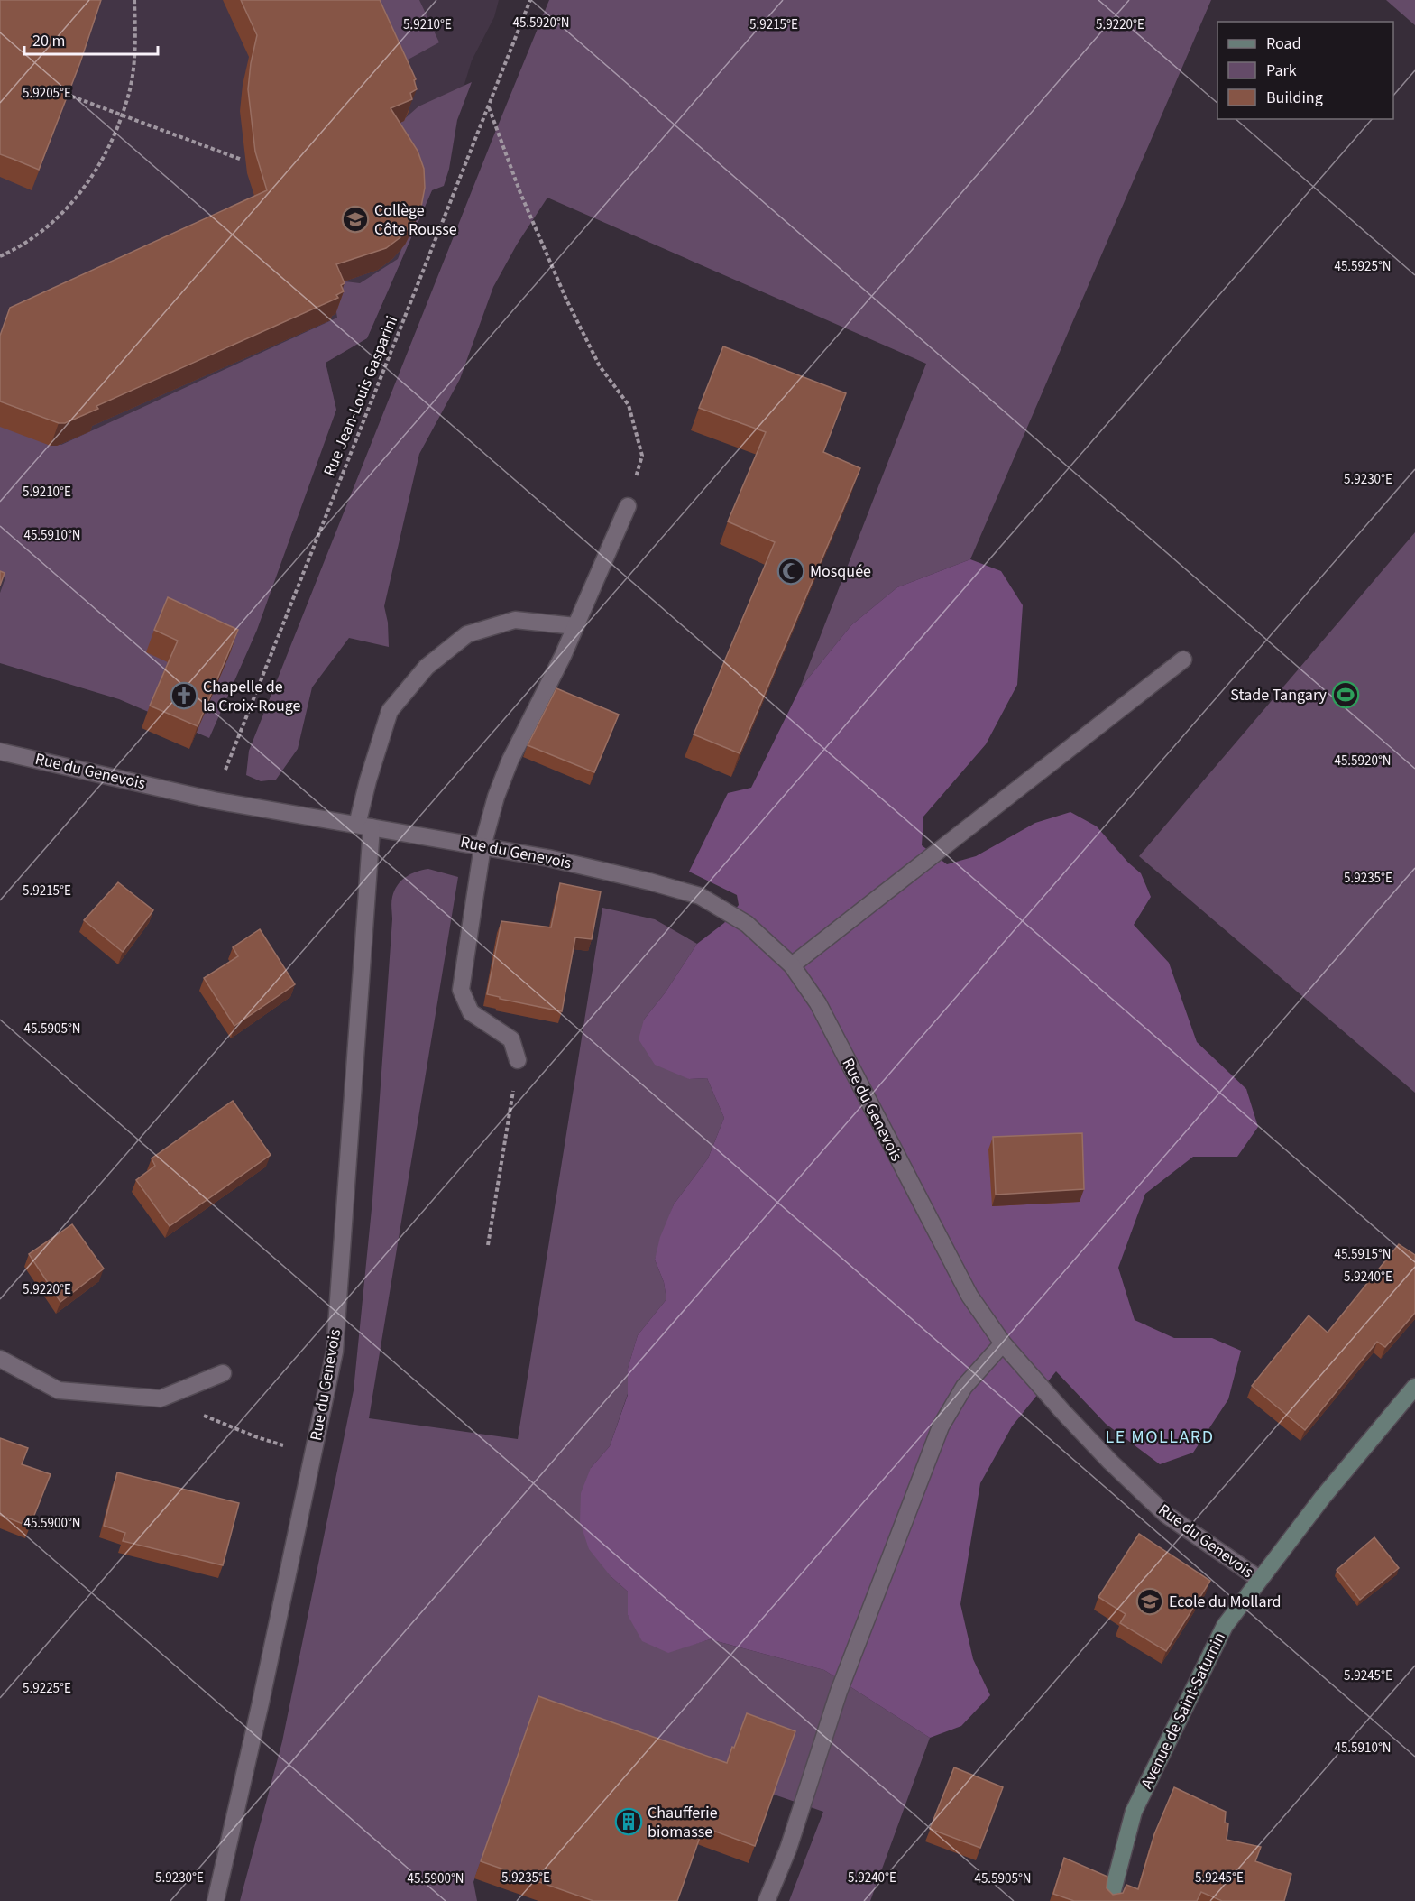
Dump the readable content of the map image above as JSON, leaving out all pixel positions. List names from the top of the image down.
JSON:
{
  "streets": {
    "main road": ["Avenue de Saint-Saturnin"],
    "street": ["Rue du Genevois"],
    "path": ["Rue Jean-Louis Gasparini"]
  },
  "crossings": [
    ["Rue Jean-Louis Gasparini", "Rue du Genevois"],
    ["Rue du Genevois", "Avenue de Saint-Saturnin"]
  ],
  "districts": ["LE MOLLARD"],
  "places": {
    "school or university": ["Collège Côte Rousse", "Ecole du Mollard"],
    "mosque": ["Mosquée"],
    "sports": ["Stade Tangary"],
    "church": ["Chapelle de la Croix-Rouge"],
    "building": ["Chaufferie biomasse"]
  },
  "legend": ["Road", "Park", "Building"],
  "scale_bar": "20 m",
  "coordinates": [
    "45.5920°N",
    "5.9210°E",
    "5.9215°E",
    "5.9220°E",
    "5.9205°E",
    "45.5925°N",
    "5.9230°E",
    "45.5910°N",
    "5.9235°E",
    "45.5905°N",
    "45.5915°N",
    "5.9240°E",
    "45.5900°N",
    "5.9245°E",
    "5.9225°E"
  ]
}
